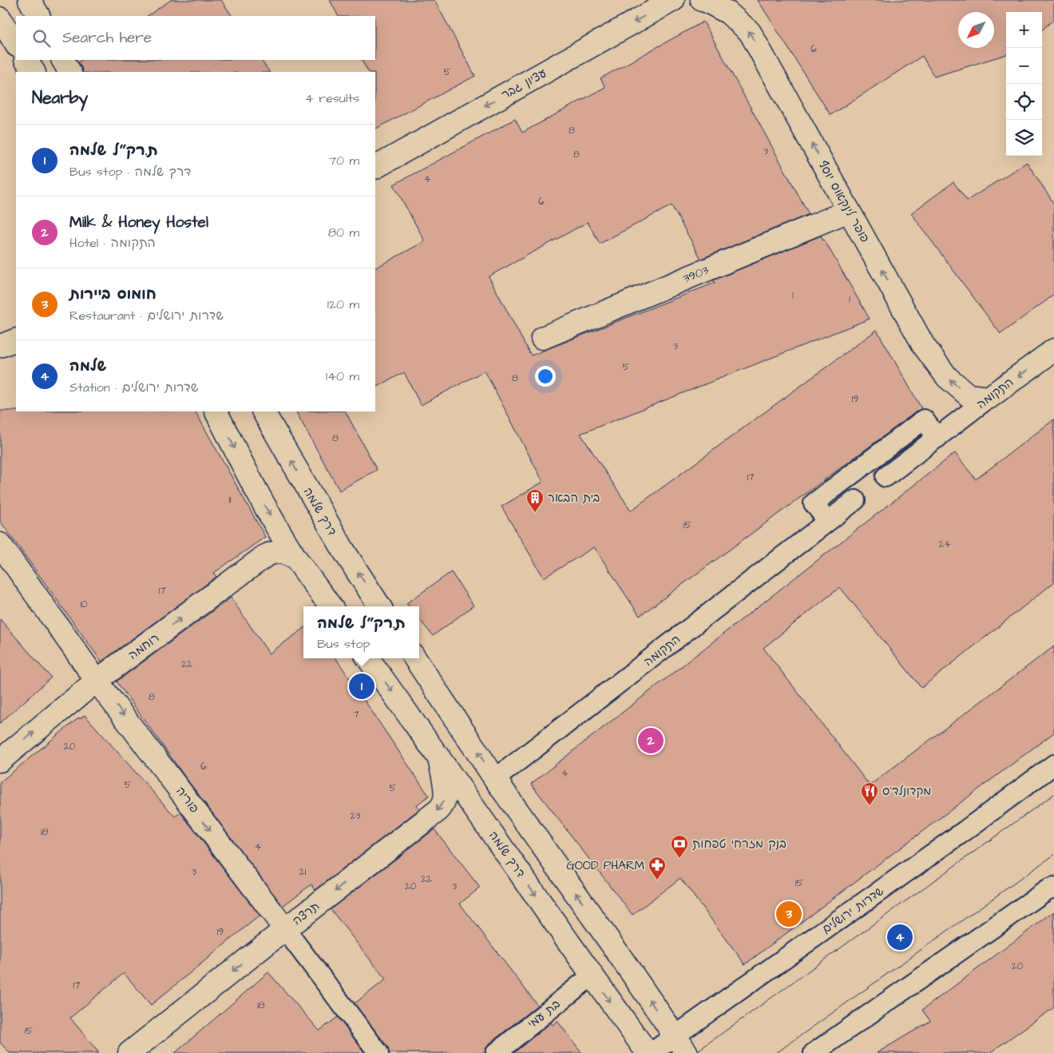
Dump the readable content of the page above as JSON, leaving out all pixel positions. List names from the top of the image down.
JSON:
{
  "streets": {
    "street": [
      "עציון גבר",
      "פופר לינקאוס יוסף",
      "3903",
      "התקומה",
      "דרך שלמה",
      "רוחמה",
      "פוריה",
      "שדרות ירושלים",
      "תרצה",
      "בת עמי"
    ]
  },
  "crossings": [
    ["פופר לינקאוס יוסף", "3903"],
    ["פופר לינקאוס יוסף", "התקומה"],
    ["דרך שלמה", "תרצה"],
    ["דרך שלמה", "בת עמי"],
    ["רוחמה", "פוריה"],
    ["פוריה", "תרצה"]
  ],
  "one_way": [
    "עציון גבר",
    "פופר לינקאוס יוסף",
    "רוחמה",
    "פוריה",
    "תרצה"
  ],
  "places": {
    "building": ["בית הבאר"],
    "restaurant": ["מקדונלד'ס"],
    "bank": ["בנק מזרחי טפחות"],
    "pharmacy": ["GOOD PHARM"]
  },
  "house_numbers": [
    "6",
    "5",
    "8",
    "3",
    "8",
    "4",
    "6",
    "1",
    "1",
    "3",
    "5",
    "8",
    "19",
    "8",
    "17",
    "11",
    "15",
    "24",
    "17",
    "10",
    "22",
    "8",
    "7",
    "20",
    "6",
    "4",
    "5",
    "5",
    "23",
    "18",
    "4",
    "3",
    "21",
    "22",
    "15",
    "20",
    "3",
    "19",
    "20",
    "17",
    "18",
    "15"
  ],
  "north": "bottom left",
  "page": {
    "map_buttons": ["+", "−"],
    "search": "Search here",
    "heading": ["Nearby", "4 results"],
    "list": [
      {
        "mark": "1",
        "name": "ת.רק״ל שלמה",
        "note": "Bus stop · דרך שלמה",
        "value": "70 m"
      },
      {
        "mark": "2",
        "name": "Milk & Honey Hostel",
        "note": "Hotel · התקומה",
        "value": "80 m"
      },
      {
        "mark": "3",
        "name": "חומוס ביירות",
        "note": "Restaurant · שדרות ירושלים",
        "value": "120 m"
      },
      {
        "mark": "4",
        "name": "שלמה",
        "note": "Station · שדרות ירושלים",
        "value": "140 m"
      }
    ],
    "popup": ["ת.רק״ל שלמה", "Bus stop"],
    "pins": [
      "1",
      "2",
      "3",
      "4"
    ]
  }
}
